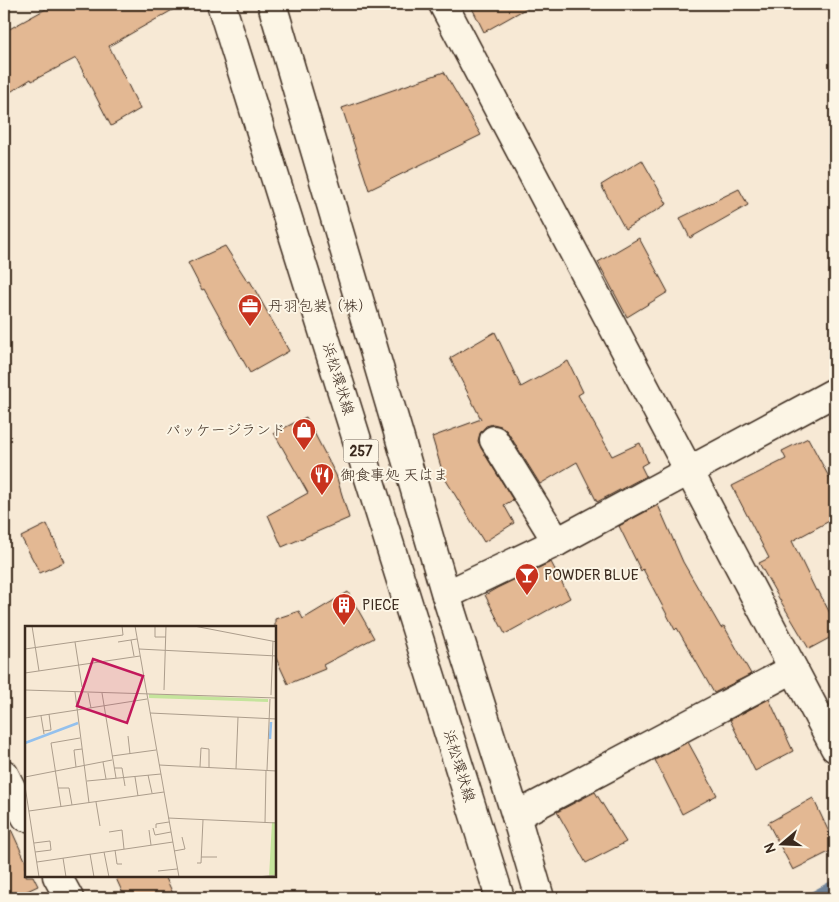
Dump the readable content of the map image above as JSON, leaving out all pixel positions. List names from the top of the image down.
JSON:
{
  "streets": {
    "main road": ["浜松環状線", "257"]
  },
  "places": {
    "office": ["丹羽包装（株）"],
    "shop": ["パッケージランド"],
    "restaurant": ["御食事処 天はま"],
    "bar": ["POWDER BLUE"],
    "building": ["PIECE"]
  },
  "north": "left"
}
